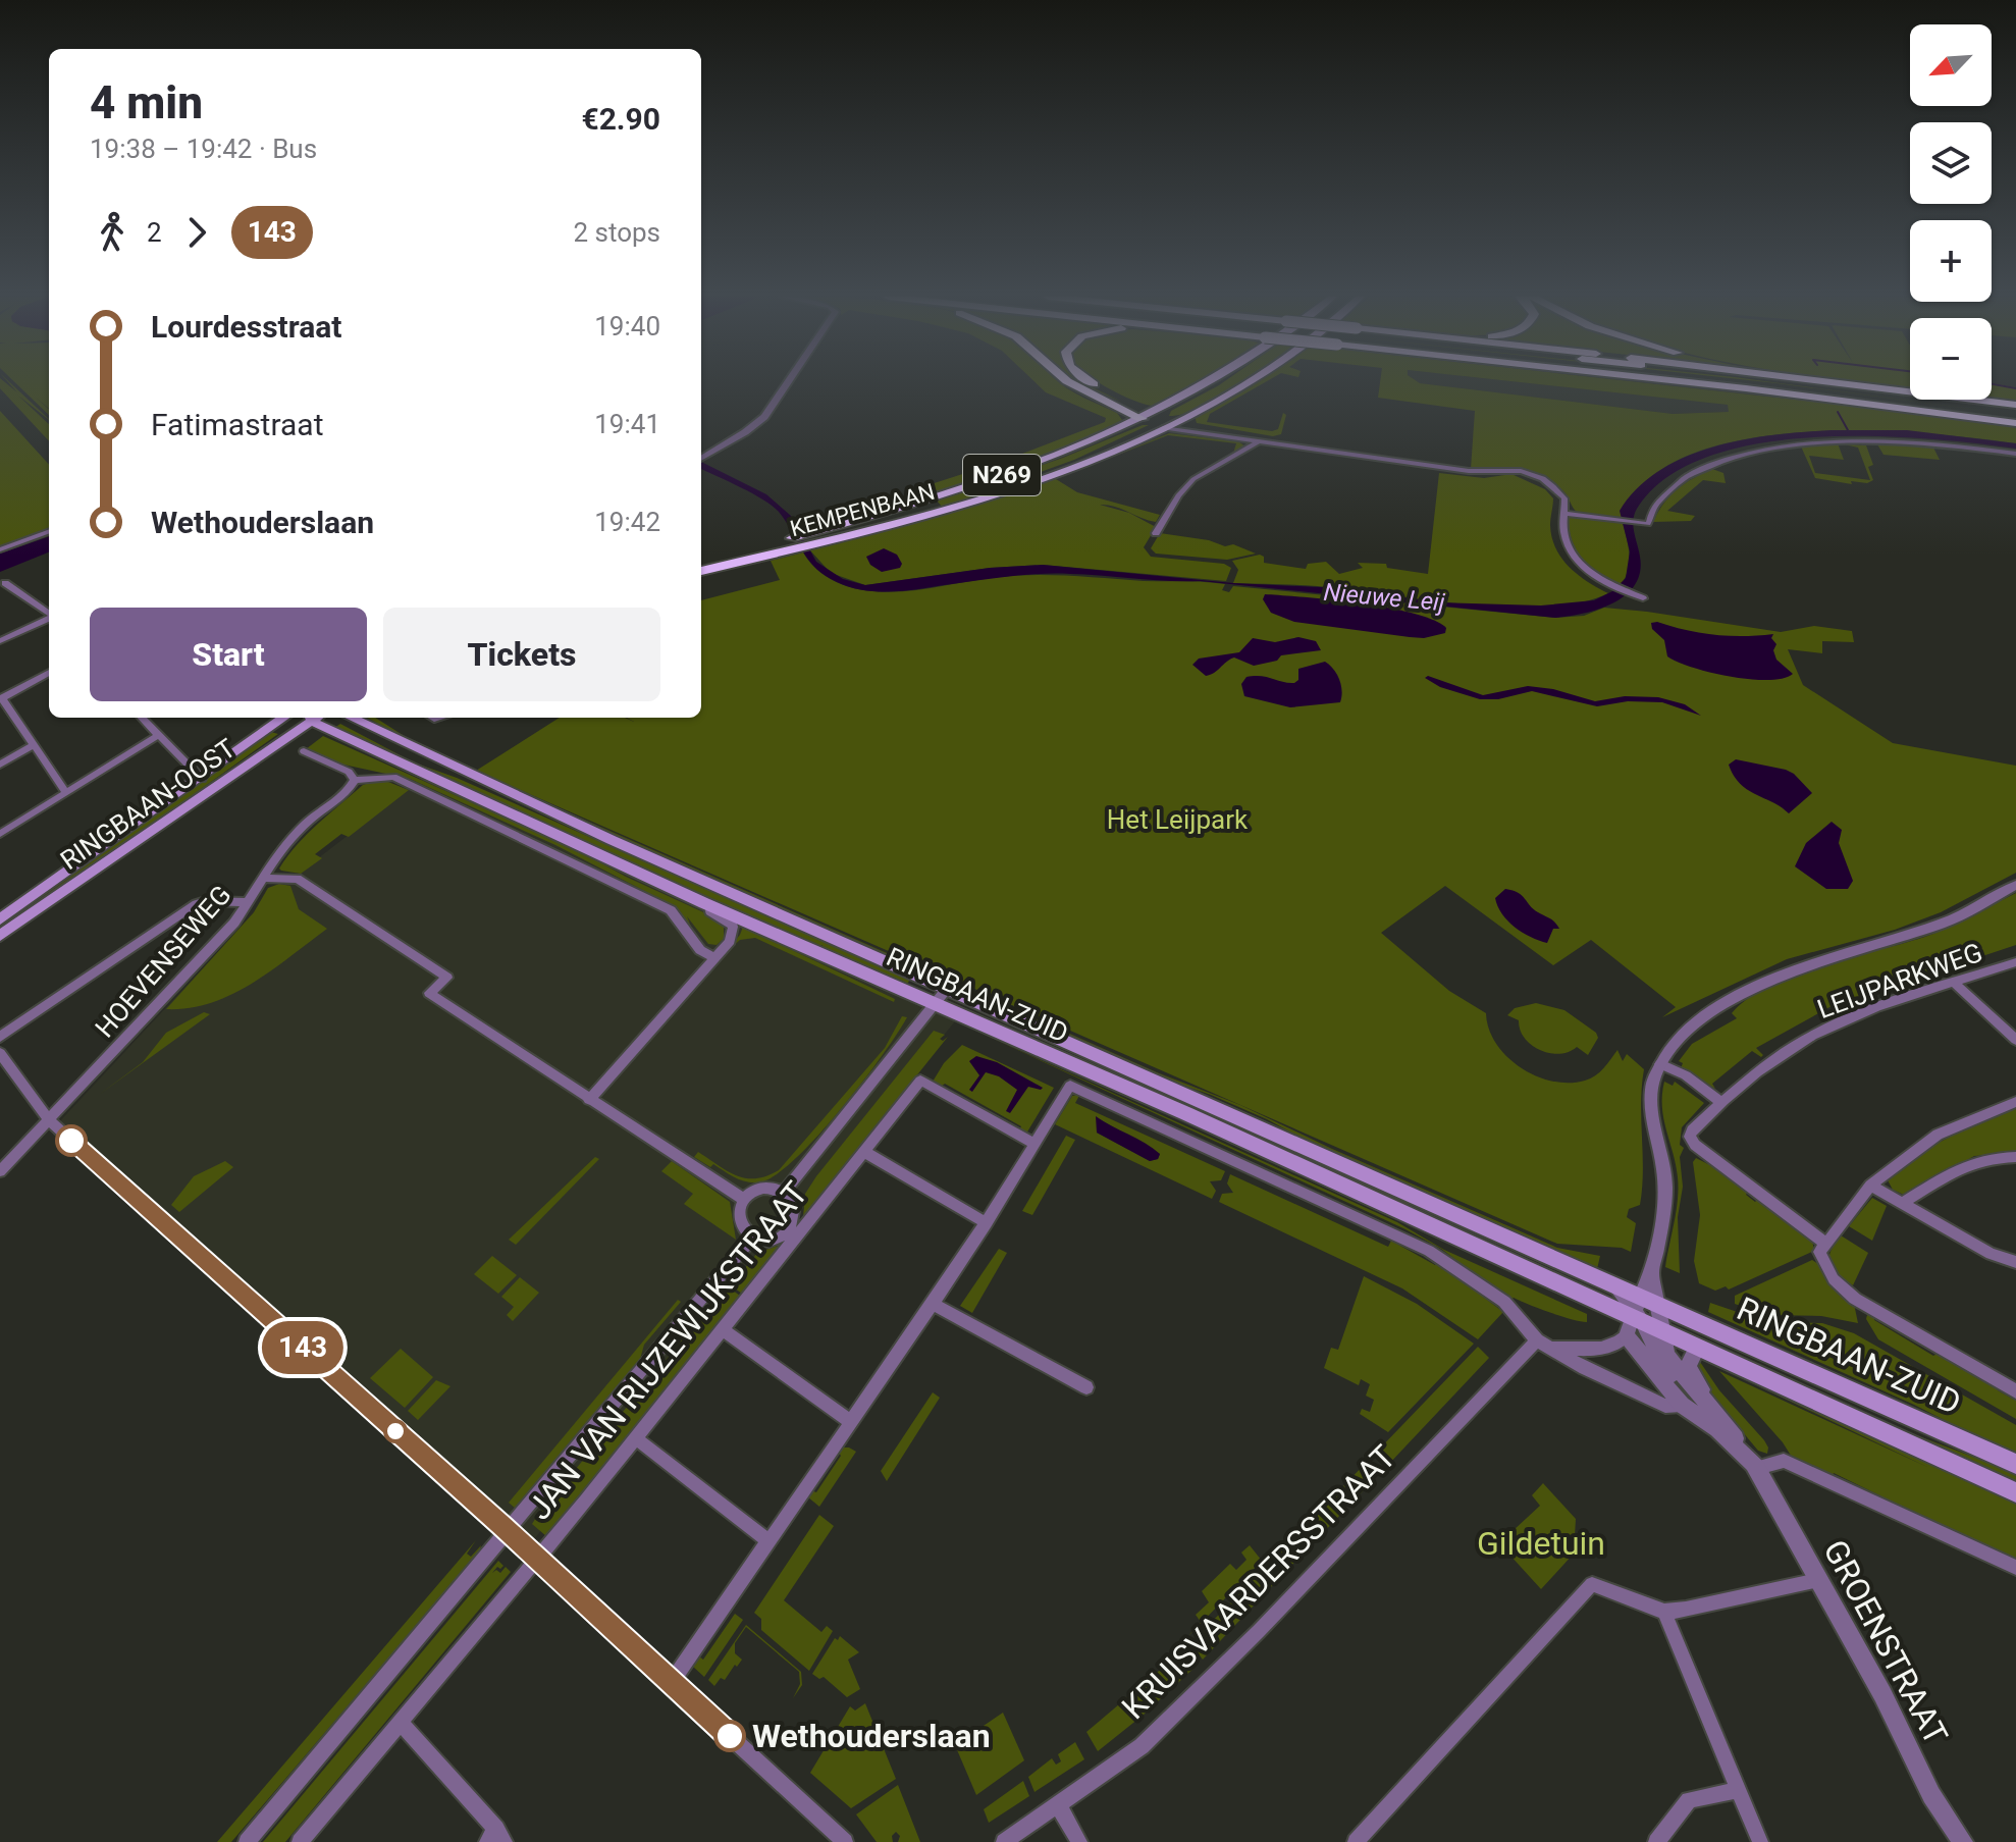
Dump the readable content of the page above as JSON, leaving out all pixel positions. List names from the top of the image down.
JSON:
{
  "streets": {
    "highway": ["N269", "KEMPENBAAN"],
    "main road": ["RINGBAAN-OOST", "RINGBAAN-ZUID"],
    "street": [
      "HOEVENSEWEG",
      "LEIJPARKWEG",
      "JAN VAN RIJZEWIJKSTRAAT",
      "KRUISVAARDERSSTRAAT",
      "GROENSTRAAT"
    ]
  },
  "crossings": [
    ["RINGBAAN-ZUID", "JAN VAN RIJZEWIJKSTRAAT"],
    ["RINGBAAN-ZUID", "KRUISVAARDERSSTRAAT"],
    ["RINGBAAN-ZUID", "GROENSTRAAT"]
  ],
  "water": ["Nieuwe Leij"],
  "parks": ["Het Leijpark", "Gildetuin"],
  "places": ["Wethouderslaan"],
  "lines": ["bus line 143"],
  "north": "bottom left",
  "page": {
    "on_map": "143",
    "map_buttons": ["+", "−"],
    "heading": ["4 min", "19:38 – 19:42 · Bus", "€2.90"],
    "legs": ["2", "143", "2 stops"],
    "list": [
      {
        "name": "Lourdesstraat",
        "value": "19:40"
      },
      {
        "name": "Fatimastraat",
        "value": "19:41"
      },
      {
        "name": "Wethouderslaan",
        "value": "19:42"
      }
    ],
    "buttons": ["Start", "Tickets"]
  }
}
